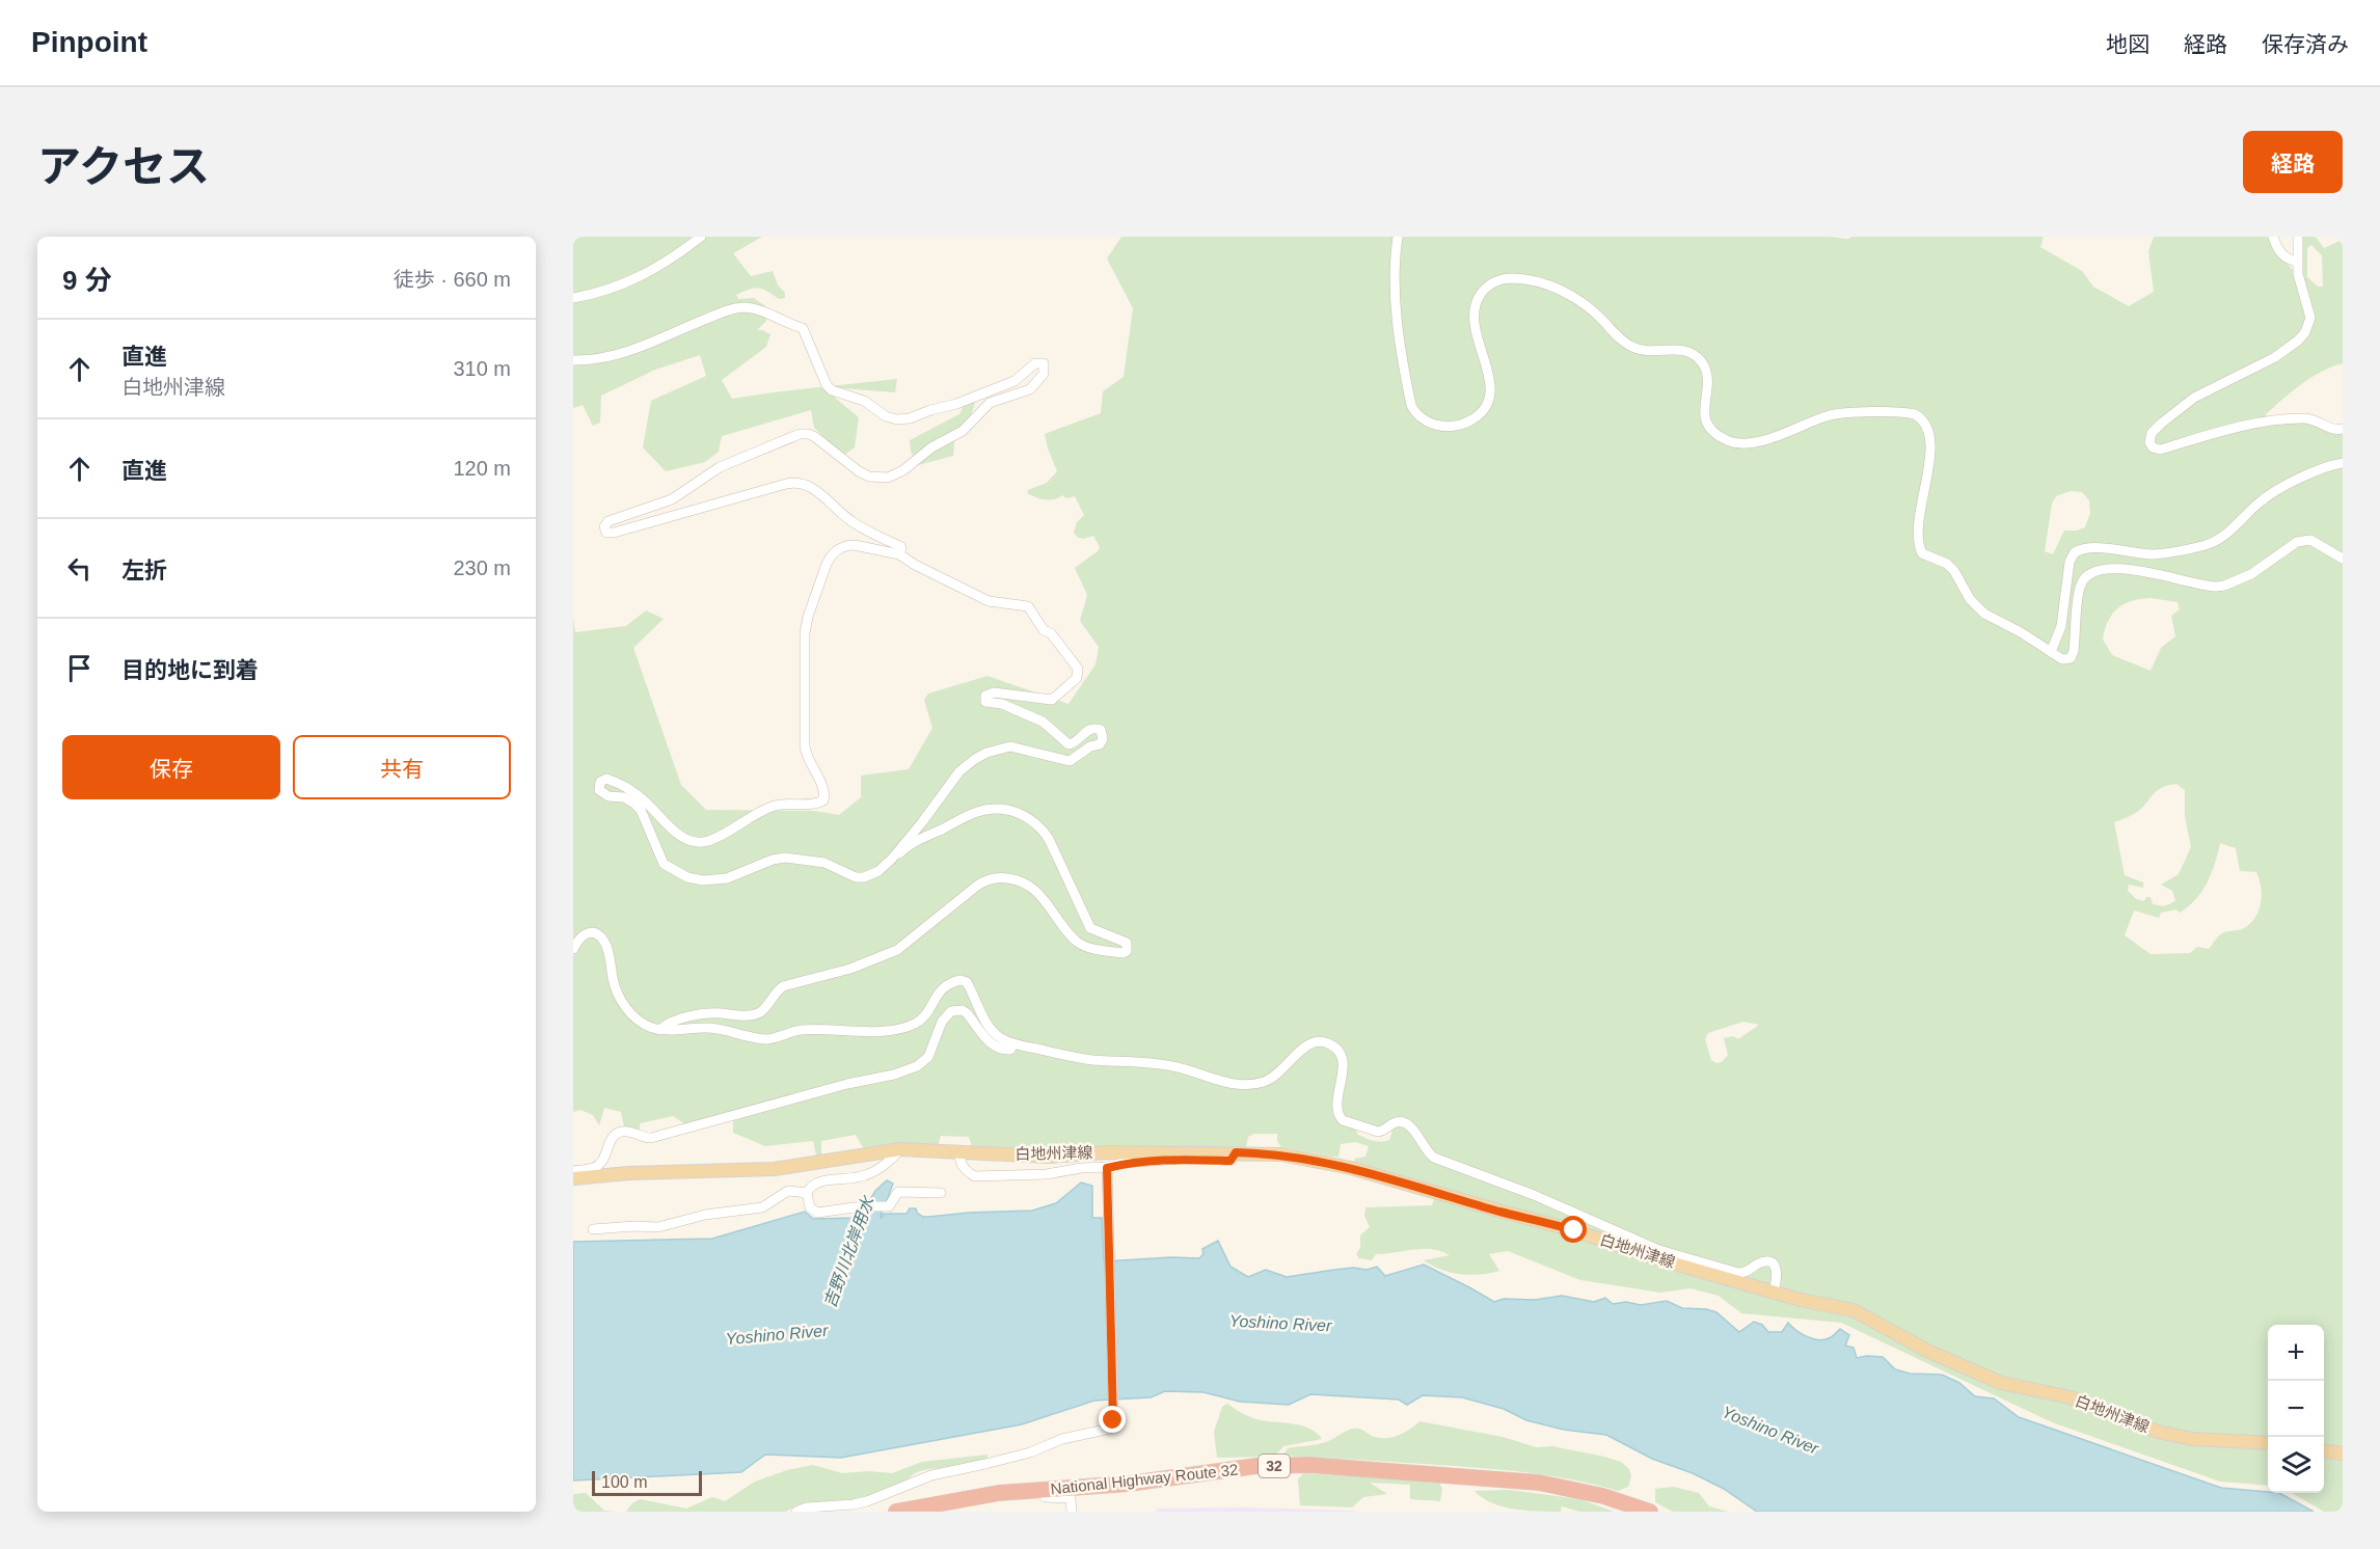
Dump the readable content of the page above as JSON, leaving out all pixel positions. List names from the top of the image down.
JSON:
{
  "streets": {
    "highway": ["32", "National Highway Route 32"],
    "main road": ["白地州津線"]
  },
  "water": ["吉野川北岸用水", "Yoshino River"],
  "scale_bar": "100 m",
  "page": {
    "header": "Pinpoint",
    "nav": ["地図", "経路", "保存済み"],
    "title": "アクセス",
    "buttons": [
      "経路",
      ["保存", "共有"]
    ],
    "heading": ["9 分", "徒歩 · 660 m"],
    "list": [
      ["直進", "白地州津線", "310 m"],
      ["直進", "120 m"],
      ["左折", "230 m"],
      "目的地に到着"
    ],
    "map_buttons": ["+", "−"],
    "scale": "100 m"
  }
}
